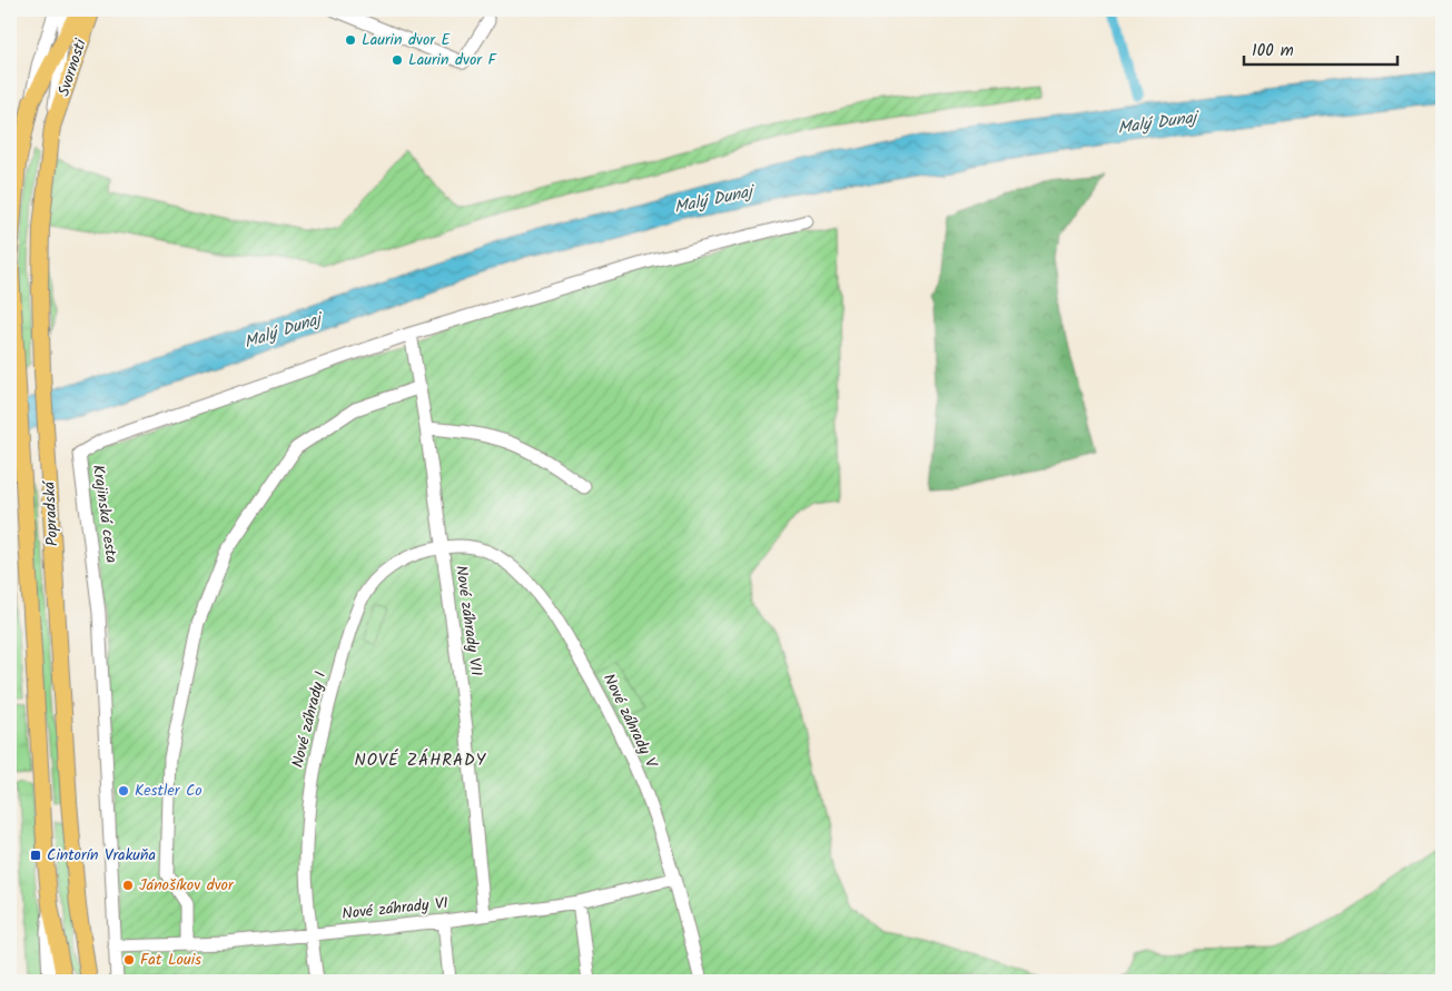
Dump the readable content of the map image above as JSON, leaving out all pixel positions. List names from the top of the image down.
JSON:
{
  "streets": {
    "main road": ["Svornosti", "Popradská"],
    "street": [
      "Krajinská cesta",
      "Nové záhrady VII",
      "Nové záhrady I",
      "Nové záhrady V",
      "Nové záhrady VI"
    ]
  },
  "crossings": [
    ["Svornosti", "Popradská"],
    ["Krajinská cesta", "Nové záhrady VII"],
    ["Krajinská cesta", "Nové záhrady VI"],
    ["Nové záhrady VII", "Nové záhrady I"],
    ["Nové záhrady VII", "Nové záhrady V"],
    ["Nové záhrady VII", "Nové záhrady VI"],
    ["Nové záhrady I", "Nové záhrady V"],
    ["Nové záhrady I", "Nové záhrady VI"],
    ["Nové záhrady V", "Nové záhrady VI"]
  ],
  "districts": ["NOVÉ ZÁHRADY"],
  "water": ["Malý Dunaj"],
  "places": {
    "other": [
      "Laurin dvor E",
      "Laurin dvor F",
      "Kestler Co",
      "Jánošíkov dvor",
      "Fat Louis"
    ],
    "transit": ["Cintorín Vrakuňa"]
  },
  "scale_bar": "100 m"
}
